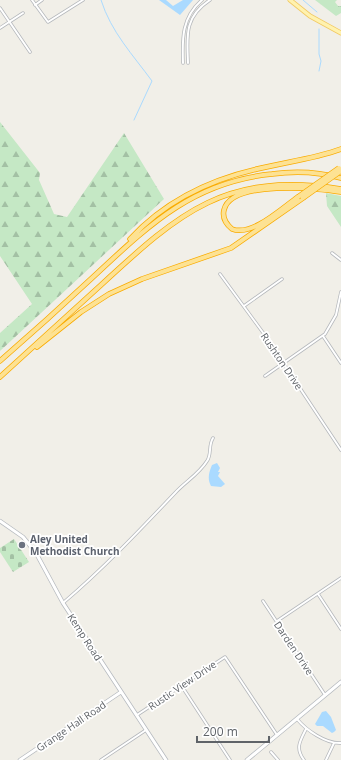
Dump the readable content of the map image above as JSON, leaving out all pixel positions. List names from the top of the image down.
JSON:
{
  "streets": {
    "main road": ["Kemp Road", "Grange Hall Road"],
    "street": ["Rushton Drive", "Darden Drive", "Rustic View Drive"]
  },
  "crossings": [
    ["Kemp Road", "Rustic View Drive"],
    ["Kemp Road", "Grange Hall Road"]
  ],
  "places": ["Aley United Methodist Church"],
  "scale_bar": "200 m"
}
